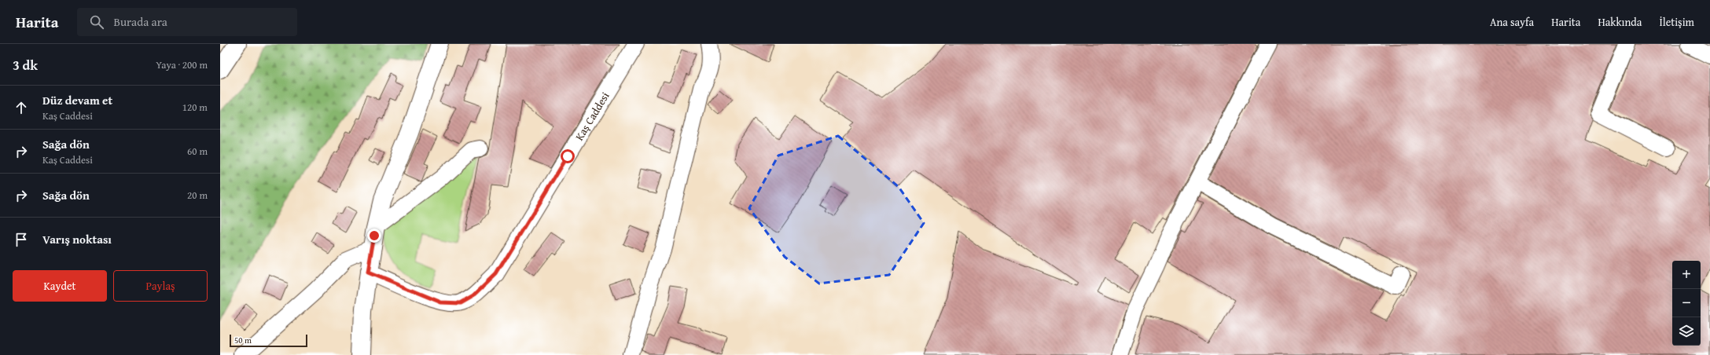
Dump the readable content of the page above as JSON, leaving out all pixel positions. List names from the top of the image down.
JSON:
{
  "streets": {
    "street": ["Kaş Caddesi"]
  },
  "scale_bar": "50 m",
  "page": {
    "header": "Harita",
    "search": "Burada ara",
    "nav": [
      "Ana sayfa",
      "Harita",
      "Hakkında",
      "İletişim"
    ],
    "heading": ["3 dk", "Yaya · 200 m"],
    "list": [
      ["Düz devam et", "Kaş Caddesi", "120 m"],
      ["Sağa dön", "Kaş Caddesi", "60 m"],
      ["Sağa dön", "20 m"],
      "Varış noktası"
    ],
    "buttons": ["Kaydet", "Paylaş"],
    "map_buttons": ["+", "−"],
    "scale": "50 m"
  }
}
